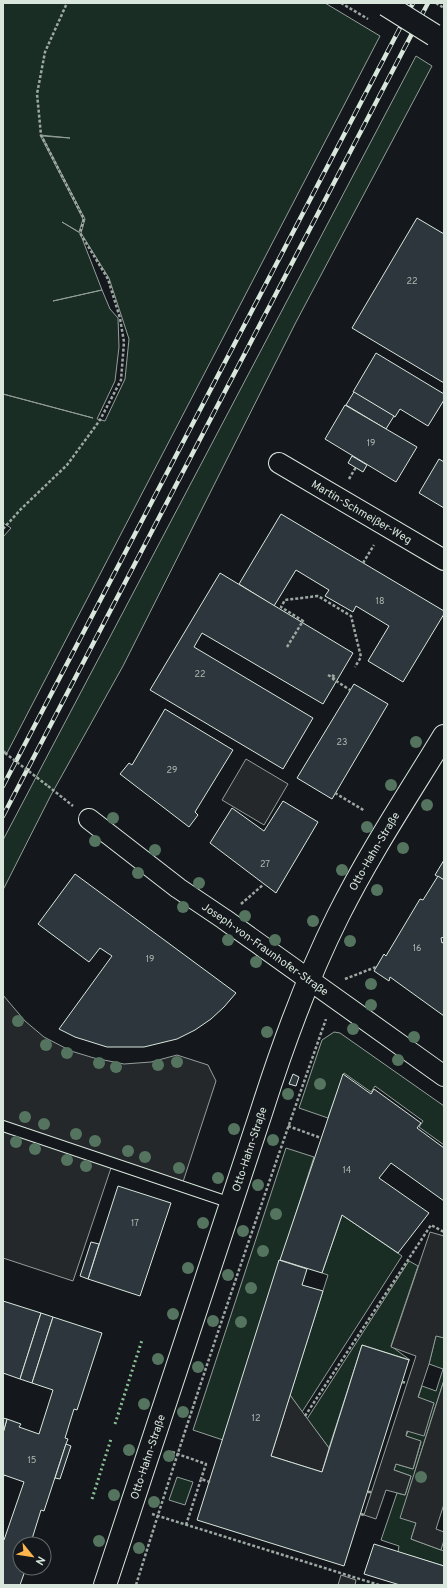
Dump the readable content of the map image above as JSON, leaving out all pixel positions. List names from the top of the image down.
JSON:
{
  "streets": {
    "street": ["Martin-Schmeißer-Weg", "Otto-Hahn-Straße", "Joseph-von-Fraunhofer-Straße"]
  },
  "crossings": [
    ["Otto-Hahn-Straße", "Joseph-von-Fraunhofer-Straße"]
  ],
  "house_numbers": [
    "22",
    "19",
    "18",
    "22",
    "23",
    "29",
    "27",
    "16",
    "19",
    "14",
    "17",
    "12",
    "15"
  ],
  "north": "bottom right"
}
